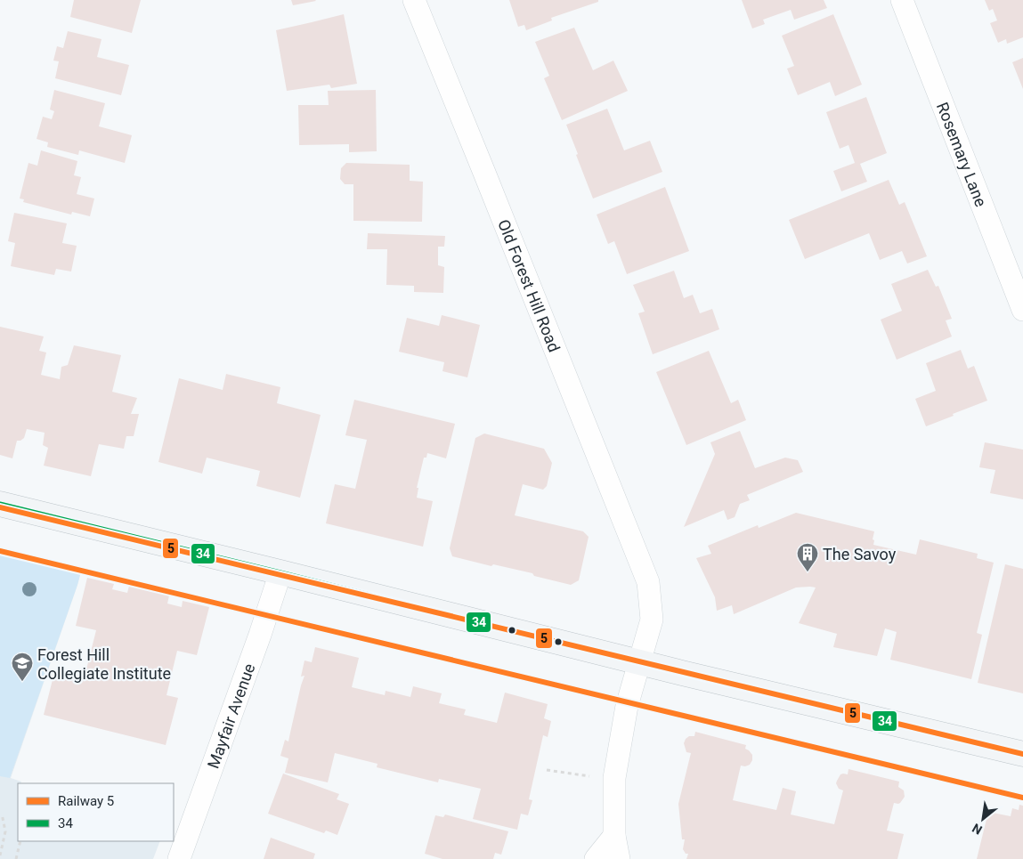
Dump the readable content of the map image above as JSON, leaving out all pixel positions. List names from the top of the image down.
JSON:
{
  "streets": {
    "street": ["Rosemary Lane", "Old Forest Hill Road", "Mayfair Avenue"]
  },
  "places": {
    "building": ["The Savoy"],
    "school or university": ["Forest Hill Collegiate Institute"]
  },
  "lines": ["transit line 34", "rail line 5"],
  "legend": ["Railway 5", "34"],
  "north": "bottom left"
}
